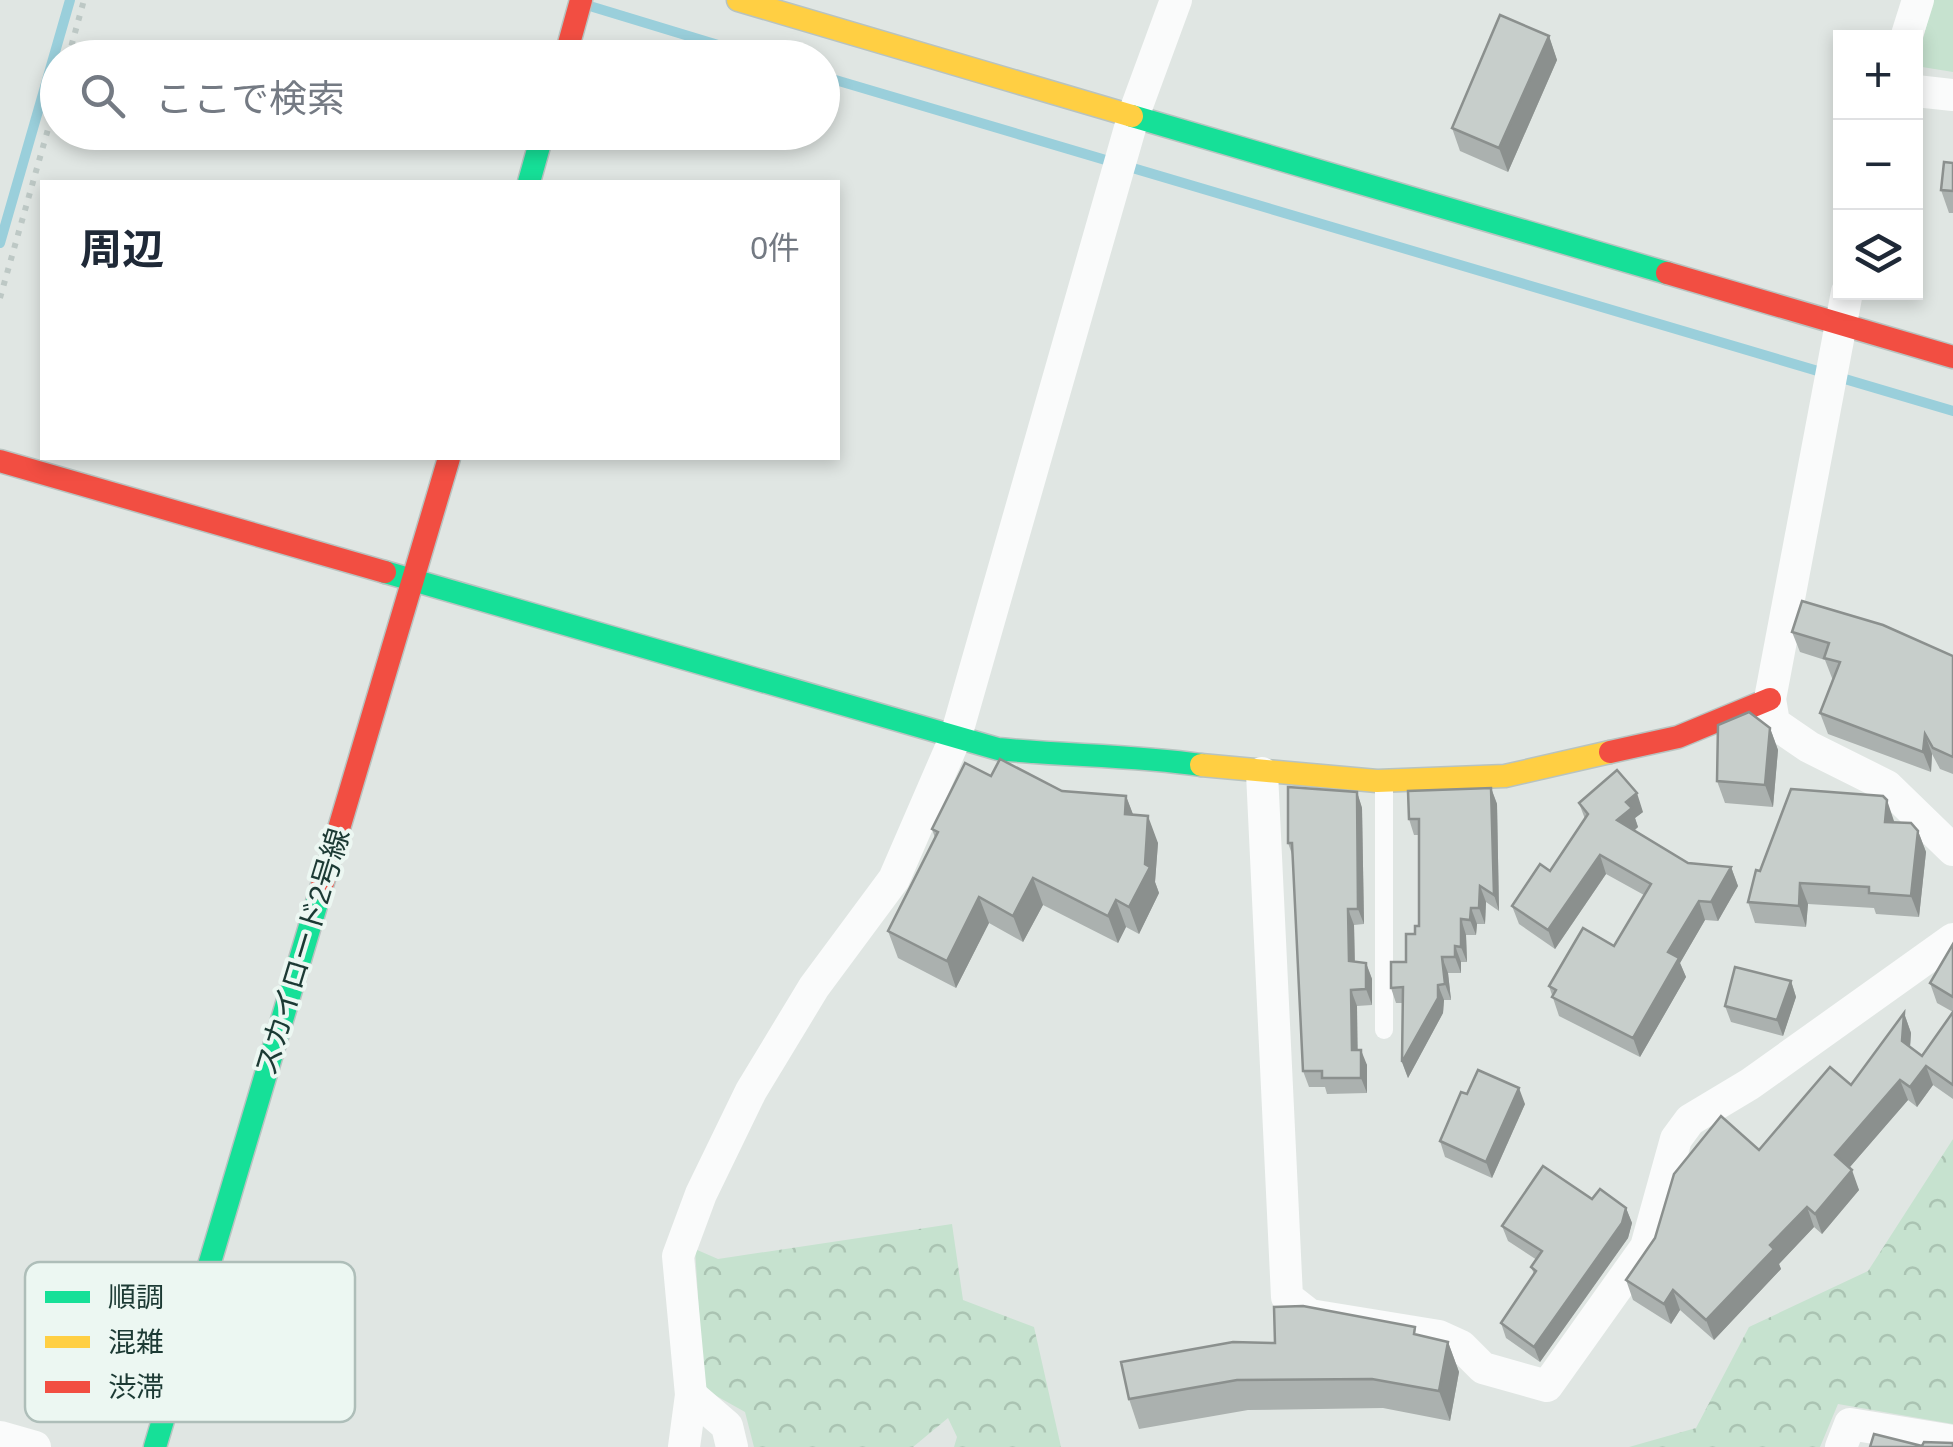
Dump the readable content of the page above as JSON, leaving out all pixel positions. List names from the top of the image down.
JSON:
{
  "streets": {
    "street": ["スカイロード2号線"]
  },
  "legend": ["順調", "混雑", "渋滞"],
  "page": {
    "map_buttons": ["+", "−"],
    "search": "ここで検索",
    "heading": ["周辺", "0件"]
  }
}
